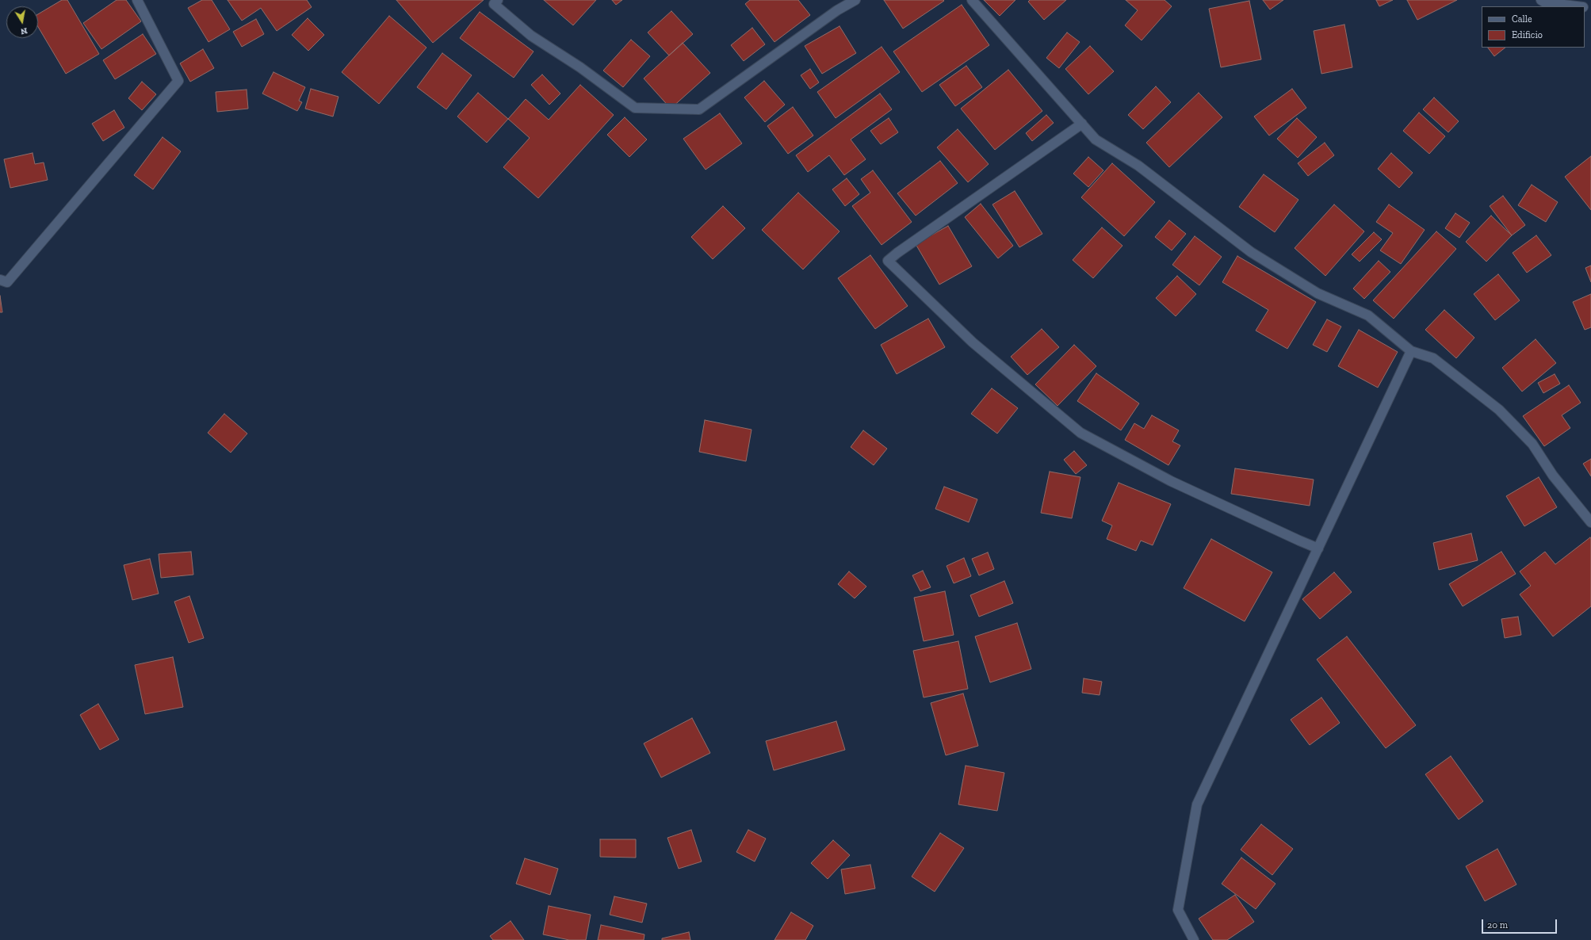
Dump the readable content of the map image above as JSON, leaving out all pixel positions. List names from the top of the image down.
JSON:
{
  "legend": ["Calle", "Edificio"],
  "scale_bar": "20 m",
  "north": "bottom"
}
